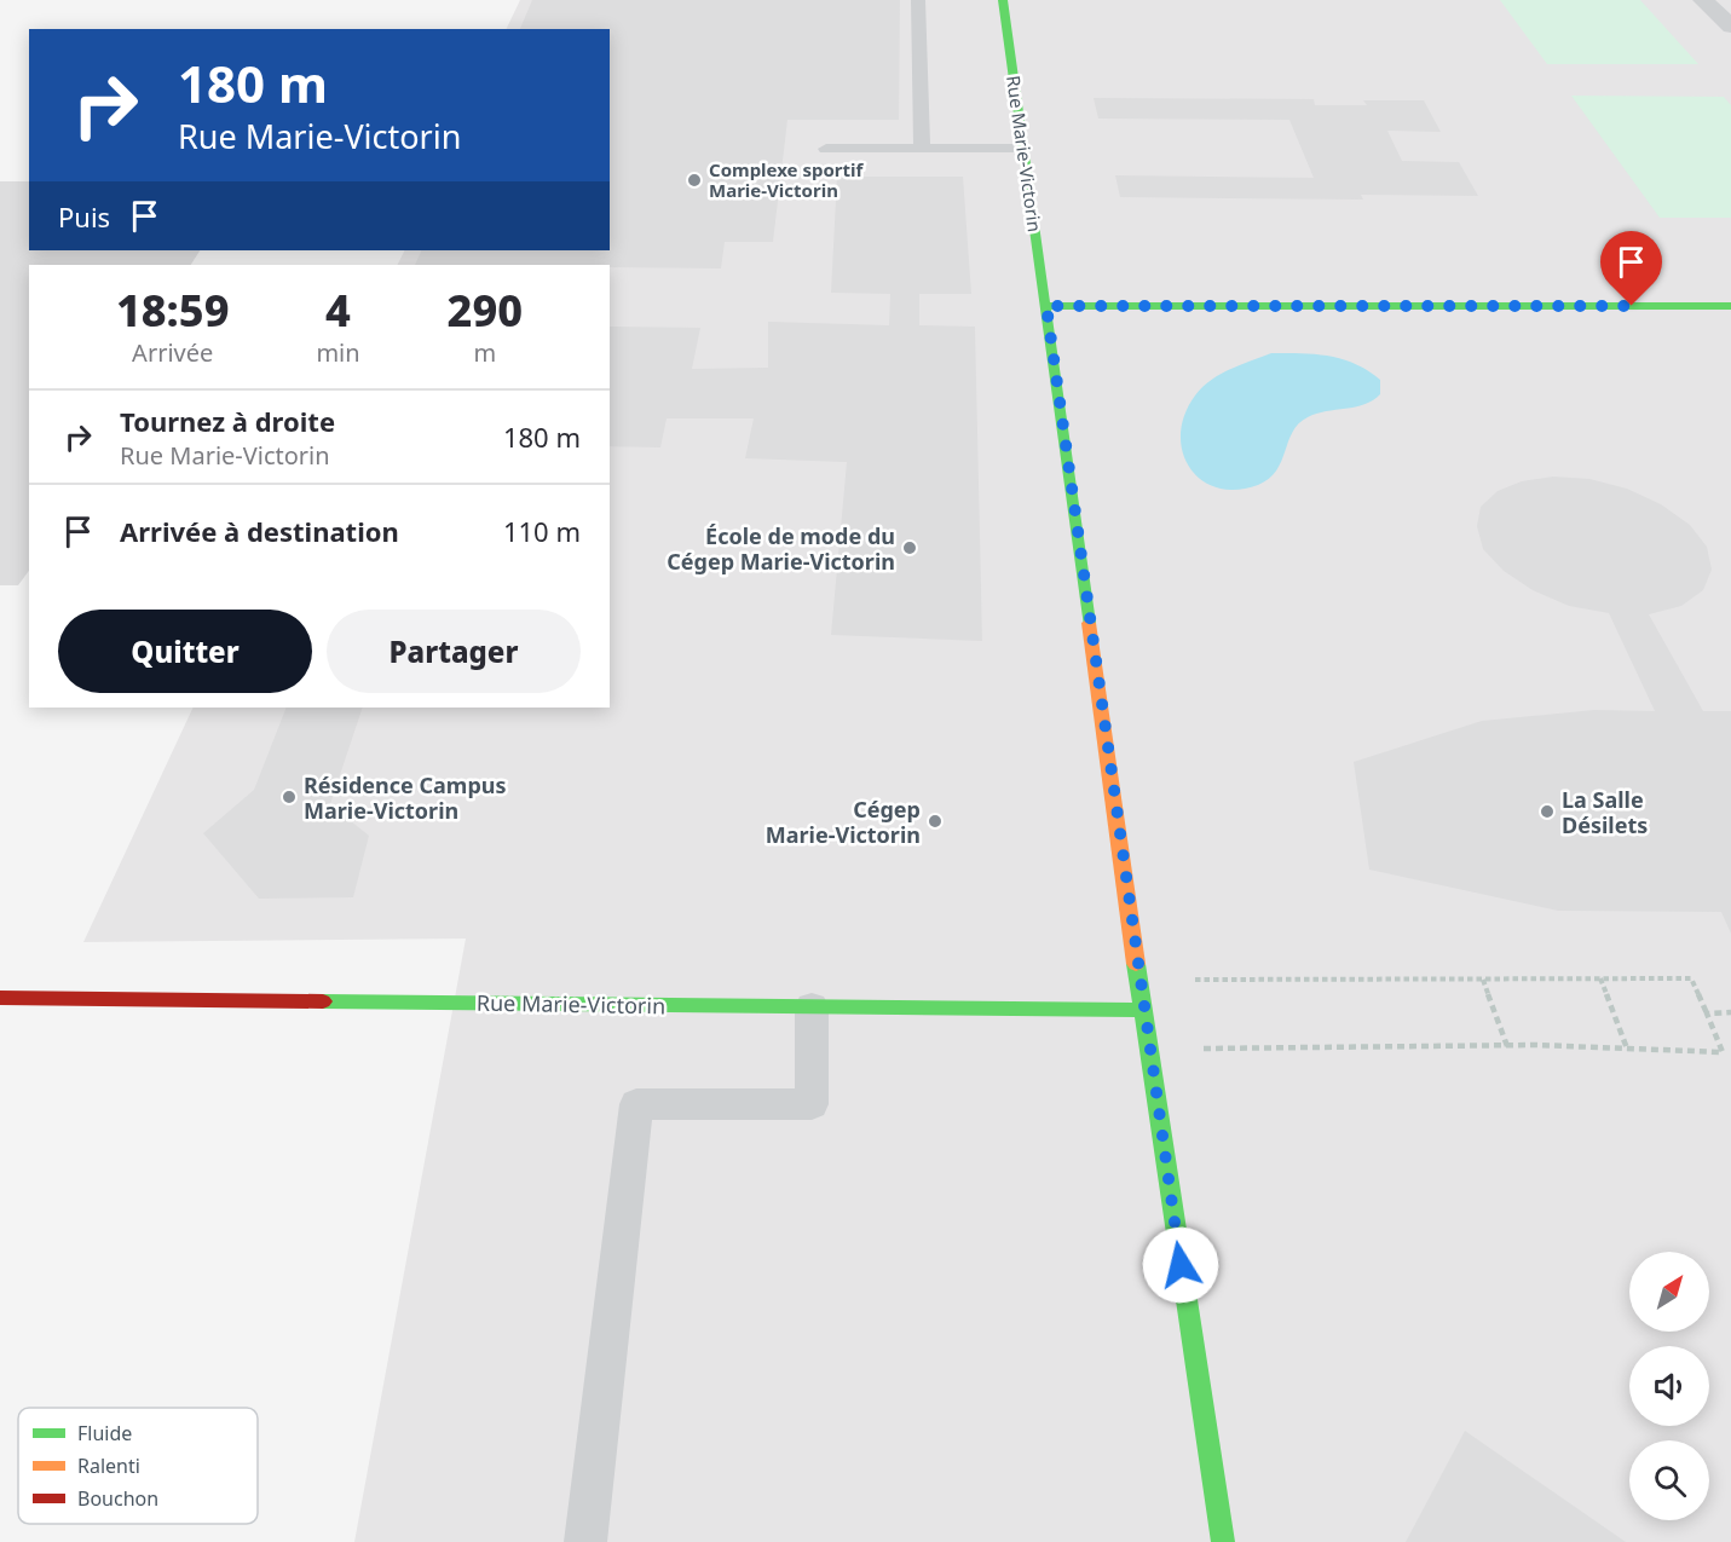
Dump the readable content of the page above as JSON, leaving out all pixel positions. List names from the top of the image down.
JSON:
{
  "streets": {
    "street": ["Rue Marie-Victorin"]
  },
  "places": [
    "Complexe sportif Marie-Victorin",
    "École de mode du Cégep Marie-Victorin",
    "Résidence Campus Marie-Victorin",
    "La Salle Désilets",
    "Cégep Marie-Victorin"
  ],
  "legend": ["Fluide", "Ralenti", "Bouchon"],
  "north": "top right",
  "page": {
    "turn": ["180 m", "Rue Marie-Victorin"],
    "then": "Puis",
    "eta": [
      "18:59",
      "Arrivée",
      "4",
      "min",
      "290",
      "m"
    ],
    "list": [
      {
        "name": "Tournez à droite",
        "note": "Rue Marie-Victorin",
        "value": "180 m"
      },
      {
        "name": "Arrivée à destination",
        "value": "110 m"
      }
    ],
    "buttons": ["Quitter", "Partager"]
  }
}
